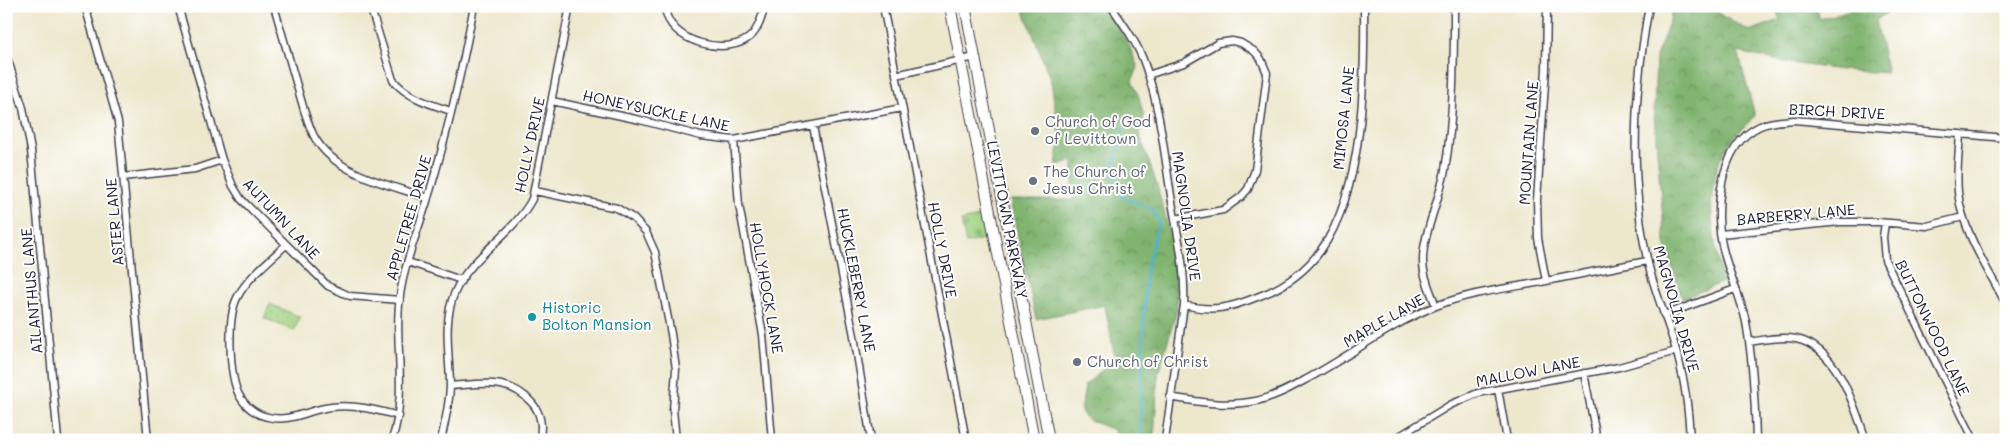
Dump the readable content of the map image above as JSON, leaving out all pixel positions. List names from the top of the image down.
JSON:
{
  "streets": {
    "main road": ["LEVITTOWN PARKWAY"],
    "street": [
      "HONEYSUCKLE LANE",
      "BIRCH DRIVE",
      "MIMOSA LANE",
      "MOUNTAIN LANE",
      "HOLLY DRIVE",
      "BARBERRY LANE",
      "MAGNOLIA DRIVE",
      "APPLETREE DRIVE",
      "AUTUMN LANE",
      "ASTER LANE",
      "HUCKLEBERRY LANE",
      "HOLLYHOCK LANE",
      "AILANTHUS LANE",
      "MAPLE LANE",
      "BUTTONWOOD LANE",
      "MALLOW LANE"
    ]
  },
  "crossings": [
    ["HONEYSUCKLE LANE", "HOLLY DRIVE"],
    ["HONEYSUCKLE LANE", "HUCKLEBERRY LANE"],
    ["HONEYSUCKLE LANE", "HOLLYHOCK LANE"],
    ["BIRCH DRIVE", "BARBERRY LANE"],
    ["MIMOSA LANE", "MAGNOLIA DRIVE"],
    ["MOUNTAIN LANE", "MAPLE LANE"],
    ["BARBERRY LANE", "BUTTONWOOD LANE"],
    ["MAGNOLIA DRIVE", "MAPLE LANE"],
    ["MAGNOLIA DRIVE", "MALLOW LANE"],
    ["APPLETREE DRIVE", "AUTUMN LANE"]
  ],
  "places": [
    "Church of God of Levittown",
    "The Church of Jesus Christ",
    "Historic Bolton Mansion",
    "Church of Christ"
  ]
}
